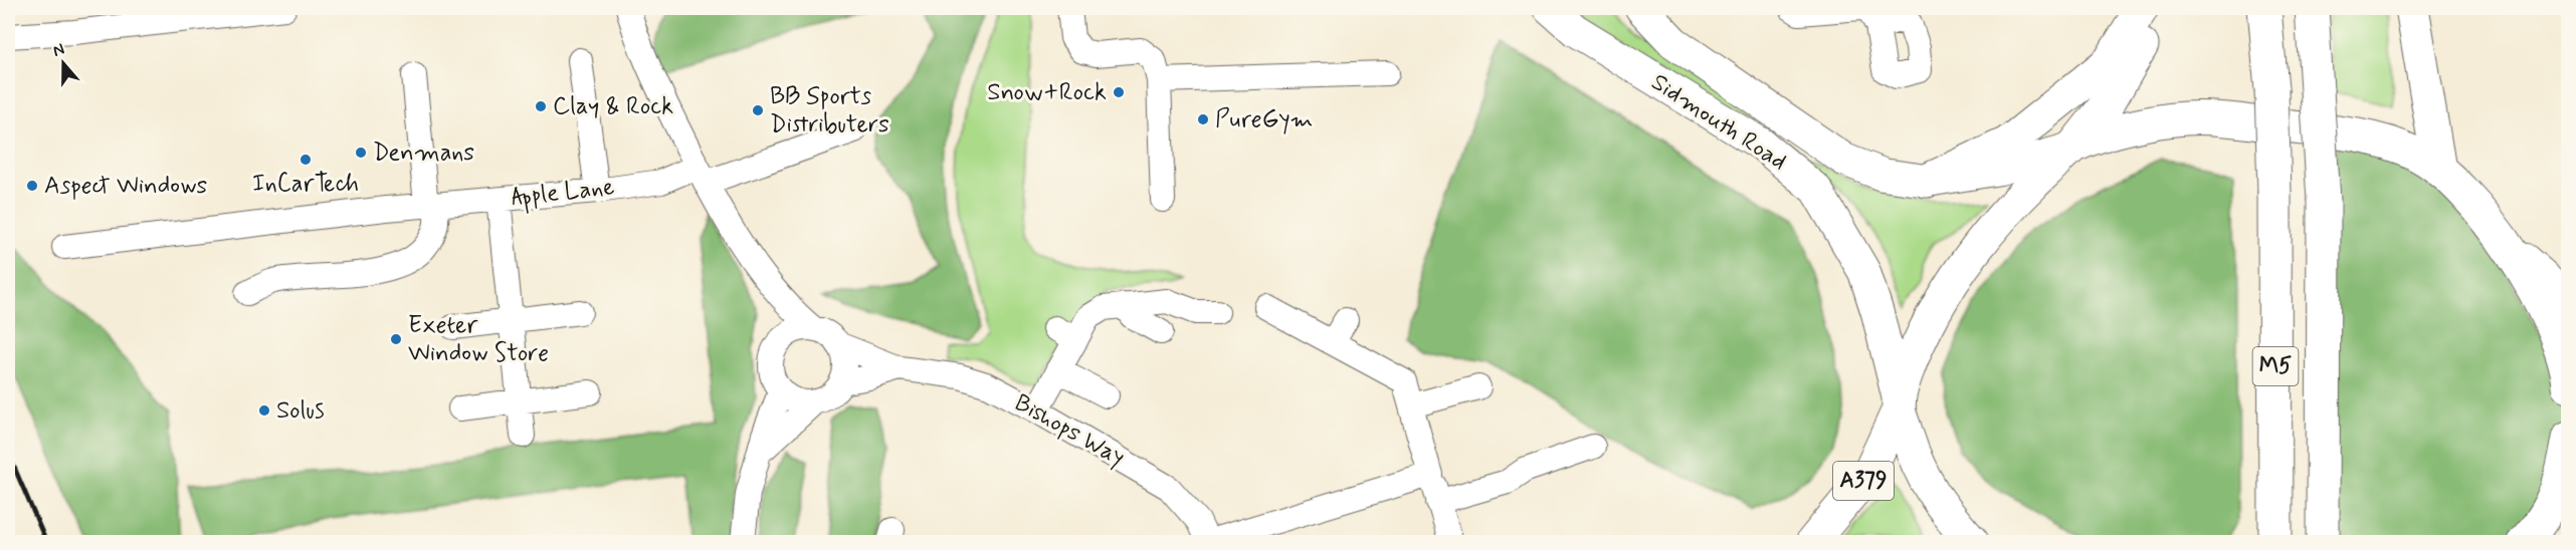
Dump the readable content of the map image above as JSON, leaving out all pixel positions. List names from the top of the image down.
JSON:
{
  "streets": {
    "highway": ["M5"],
    "main road": ["Sidmouth Road", "A379"],
    "street": ["Apple Lane", "Bishops Way"]
  },
  "crossings": [
    ["Sidmouth Road", "A379"]
  ],
  "places": [
    "Snow+Rock",
    "Clay & Rock",
    "BB Sports Distributers",
    "PureGym",
    "Denmans",
    "InCarTech",
    "Aspect Windows",
    "Exeter Window Store",
    "Solus"
  ],
  "north": "top"
}
